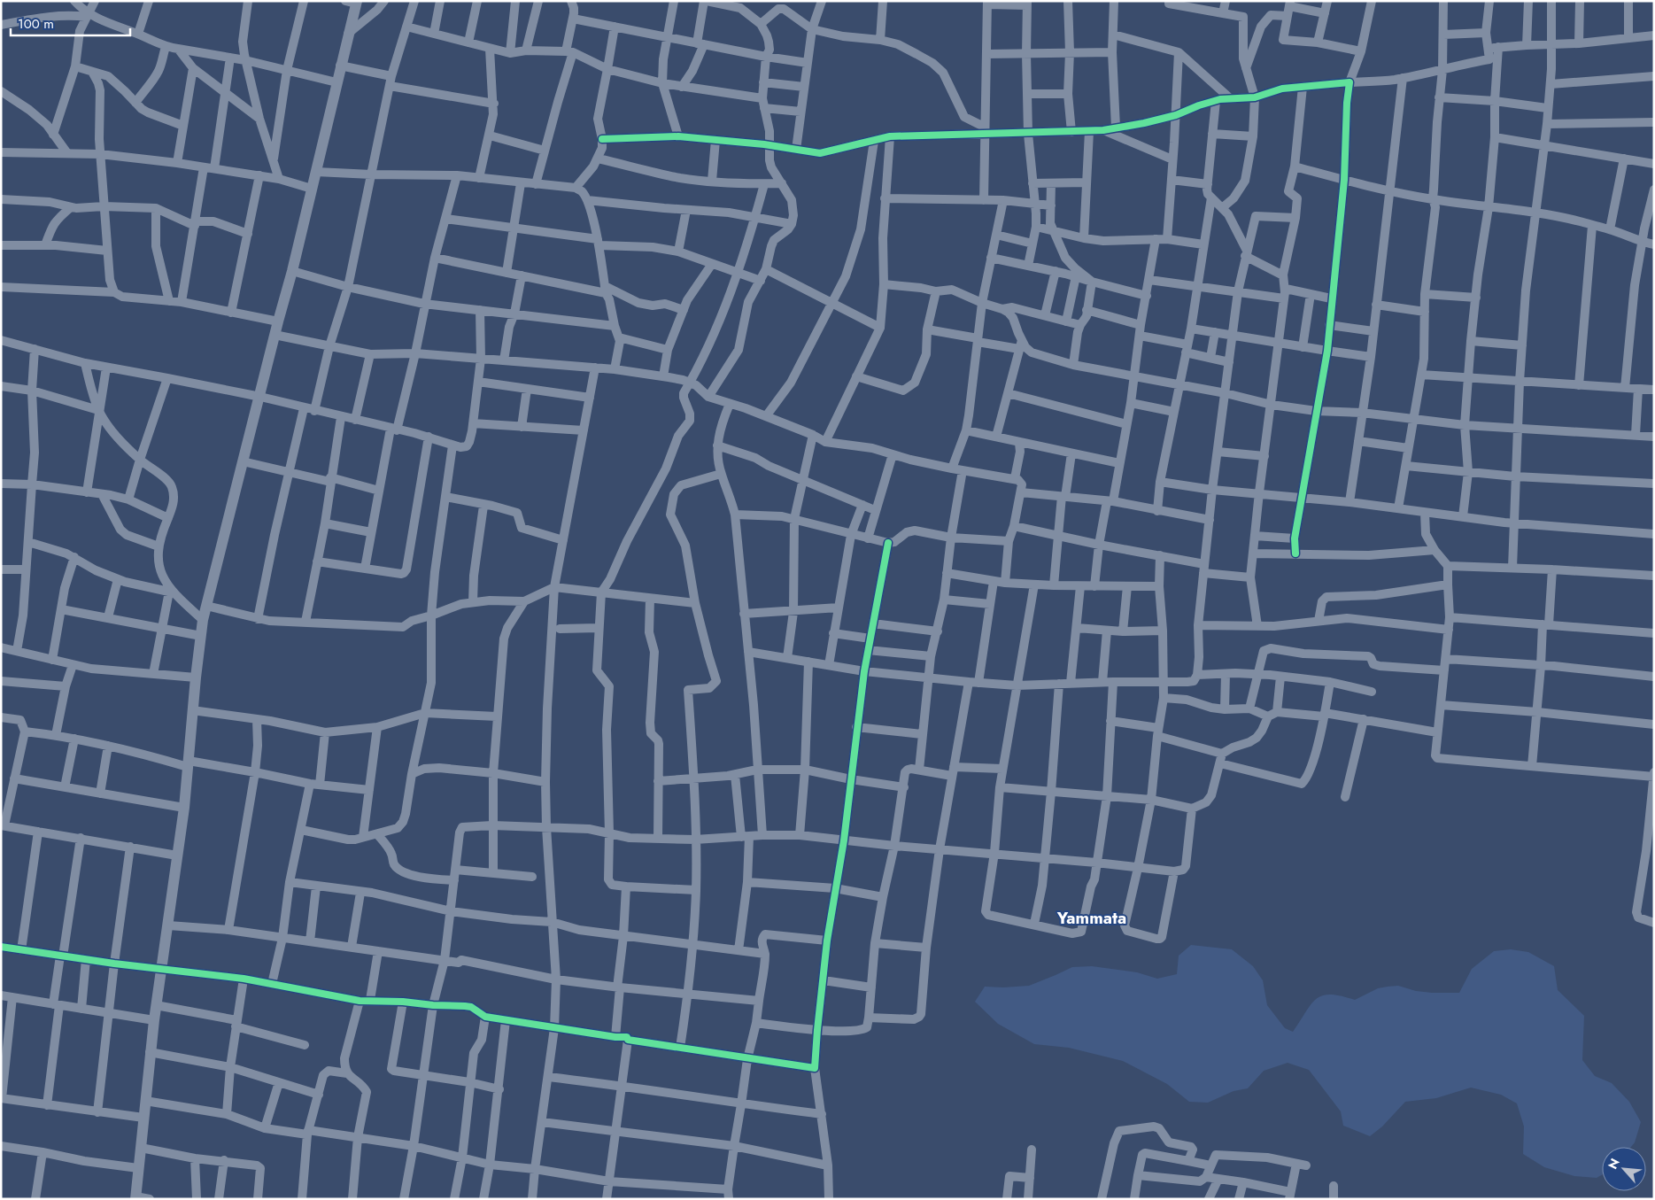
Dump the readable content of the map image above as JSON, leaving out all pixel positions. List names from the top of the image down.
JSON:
{
  "districts": ["Yammata"],
  "scale_bar": "100 m",
  "north": "top left"
}
